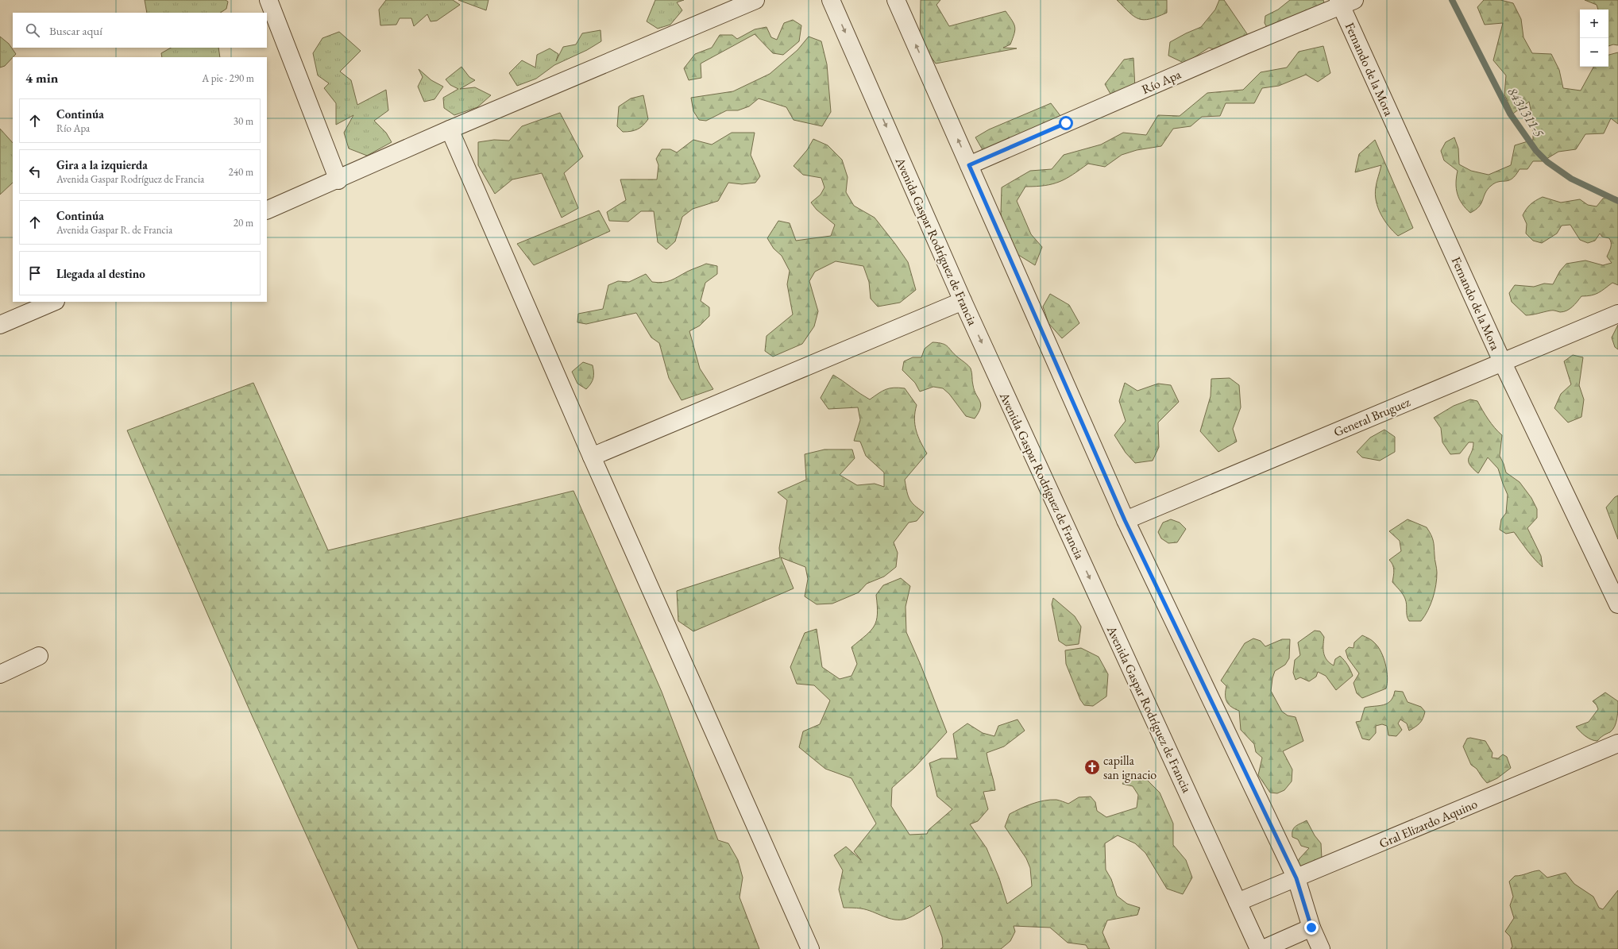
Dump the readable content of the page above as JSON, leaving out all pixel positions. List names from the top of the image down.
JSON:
{
  "streets": {
    "street": [
      "Fernando de la Mora",
      "Río Apa",
      "Avenida Gaspar Rodríguez de Francia",
      "General Bruguez",
      "Gral Elizardo Aquino"
    ]
  },
  "crossings": [
    ["Fernando de la Mora", "Río Apa"],
    ["Fernando de la Mora", "General Bruguez"],
    ["Avenida Gaspar Rodríguez de Francia", "Gral Elizardo Aquino"]
  ],
  "water": ["8431311-5"],
  "places": {
    "church": ["capilla san ignacio"]
  },
  "page": {
    "map_buttons": ["+", "−"],
    "search": "Buscar aquí",
    "heading": ["4 min", "A pie · 290 m"],
    "list": [
      ["Continúa", "Río Apa", "30 m"],
      ["Gira a la izquierda", "Avenida Gaspar Rodríguez de Francia", "240 m"],
      ["Continúa", "Avenida Gaspar R. de Francia", "20 m"],
      "Llegada al destino"
    ]
  }
}
